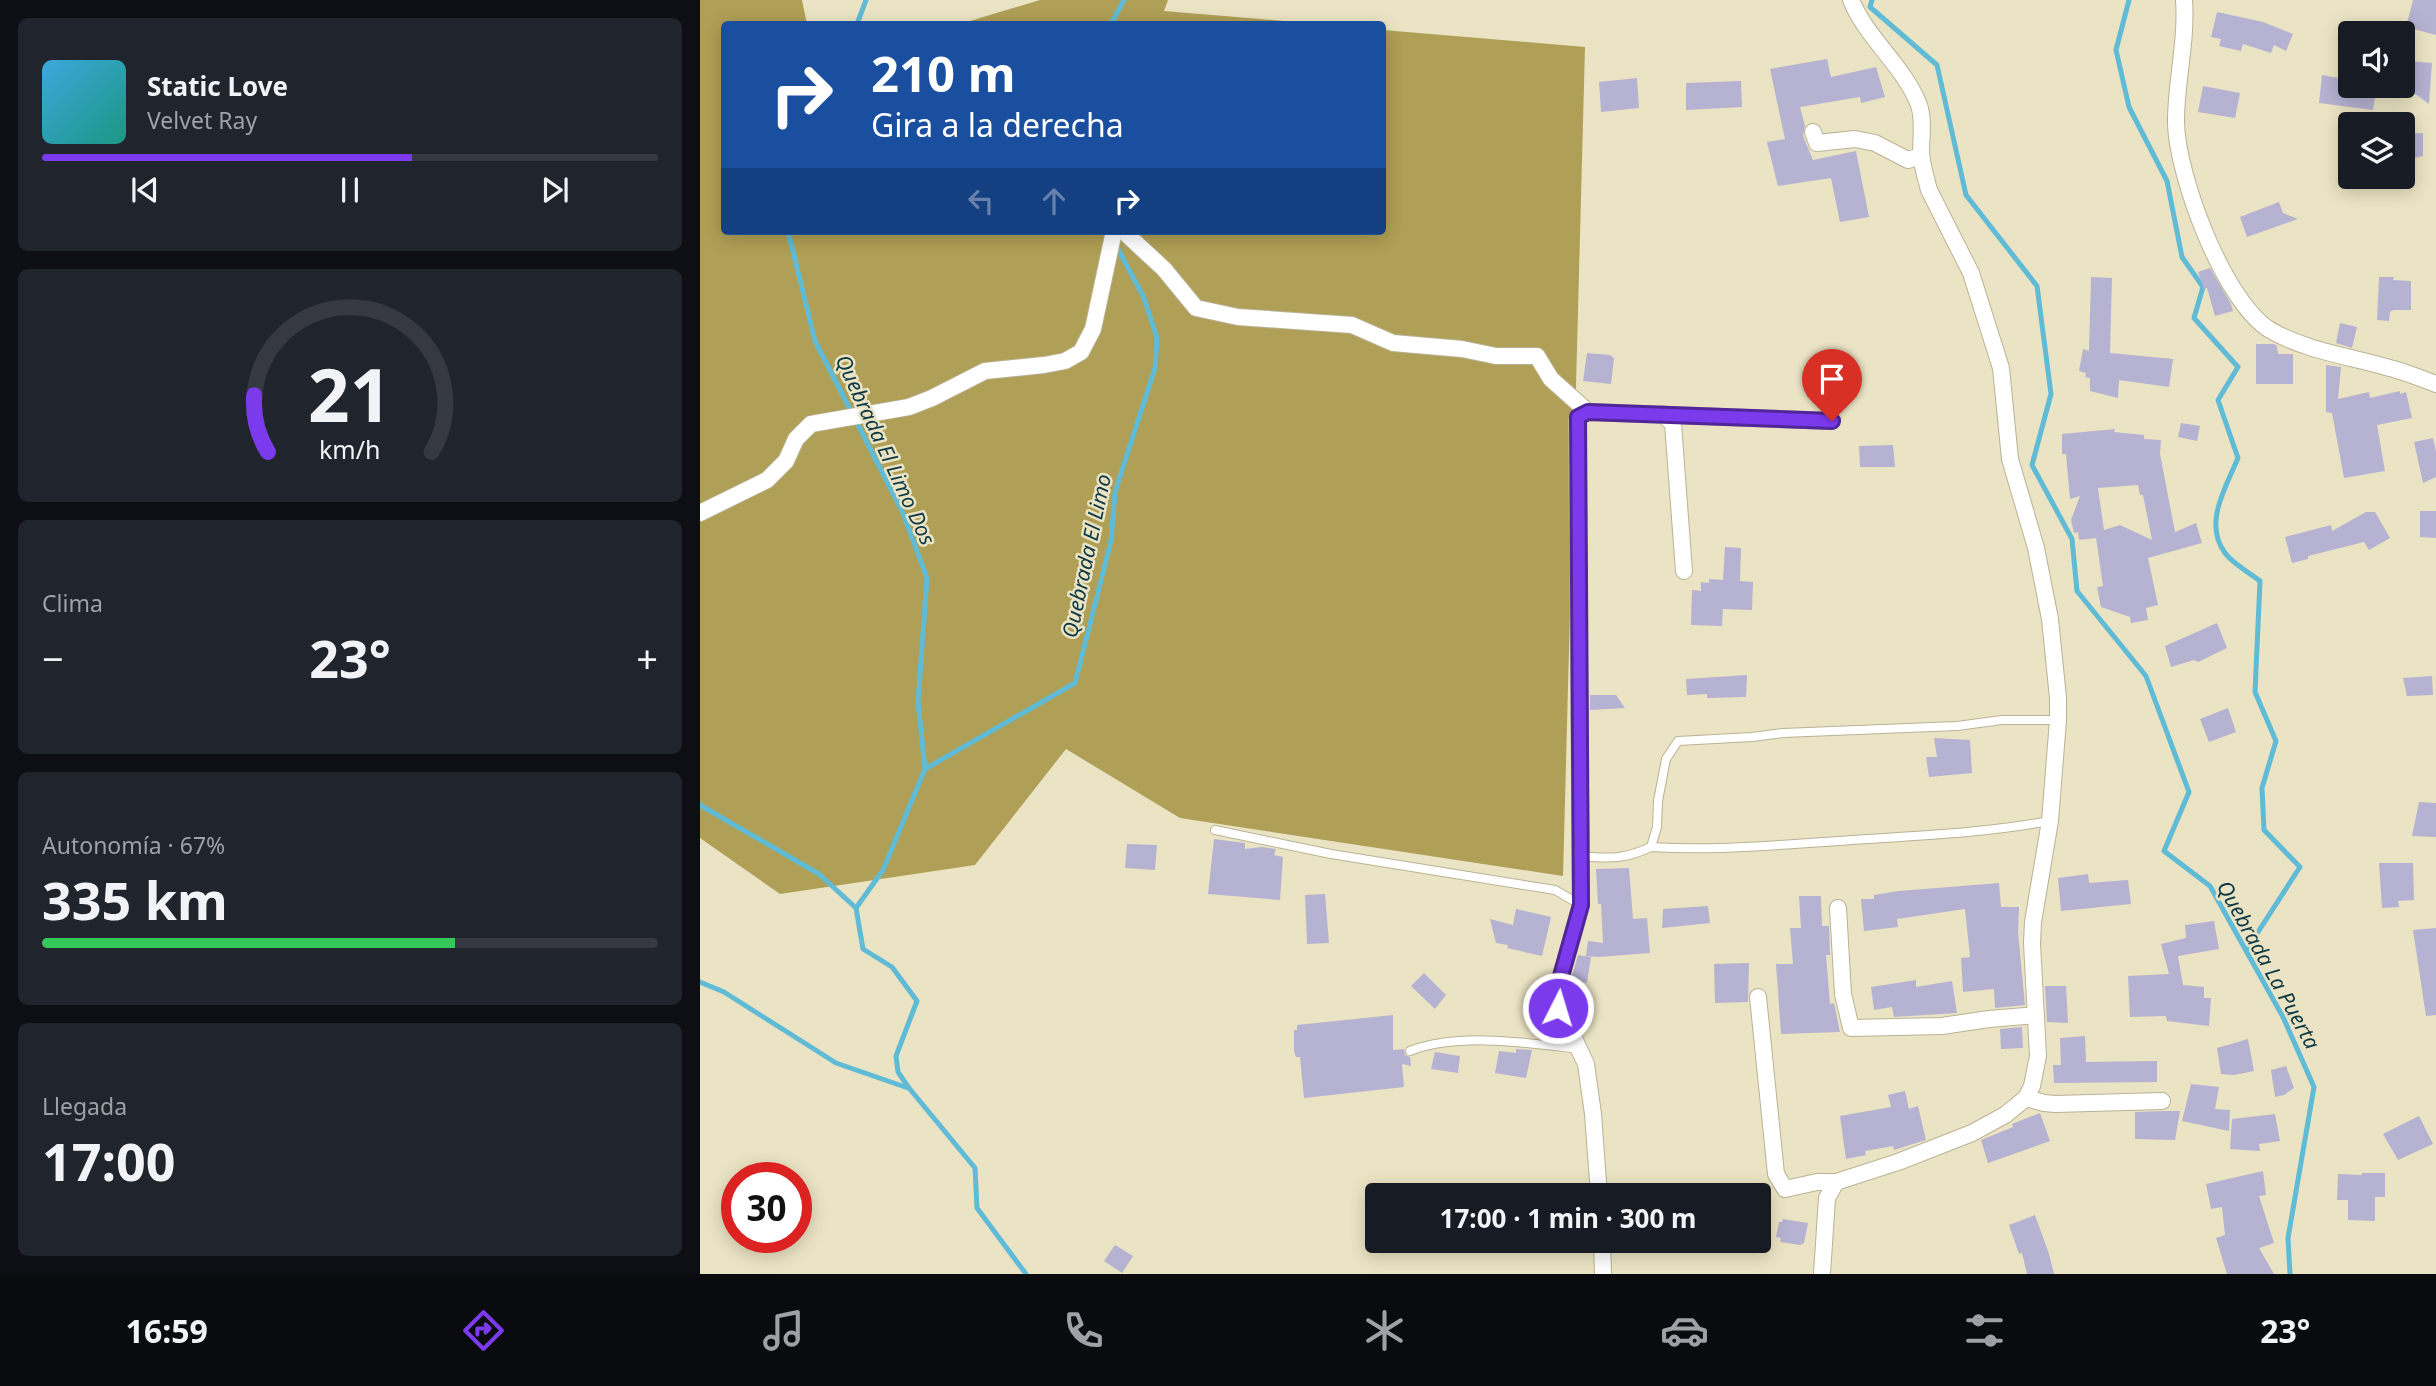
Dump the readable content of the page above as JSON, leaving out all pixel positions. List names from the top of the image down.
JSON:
{
  "water": ["Quebrada El Limo Dos", "Quebrada El Limo", "Quebrada La Puerta"],
  "page": {
    "turn": ["210 m", "Gira a la derecha"],
    "song": ["Static Love", "Velvet Ray"],
    "tile": [
      "Clima",
      ["Autonomía · 67%", "335 km"],
      ["Llegada", "17:00"]
    ],
    "heat": ["−", "23°", "+"],
    "limit": "30",
    "trip": "17:00 · 1 min · 300 m",
    "tabs": ["16:59", "23°"],
    "gauge": ["21", "km/h"]
  }
}
